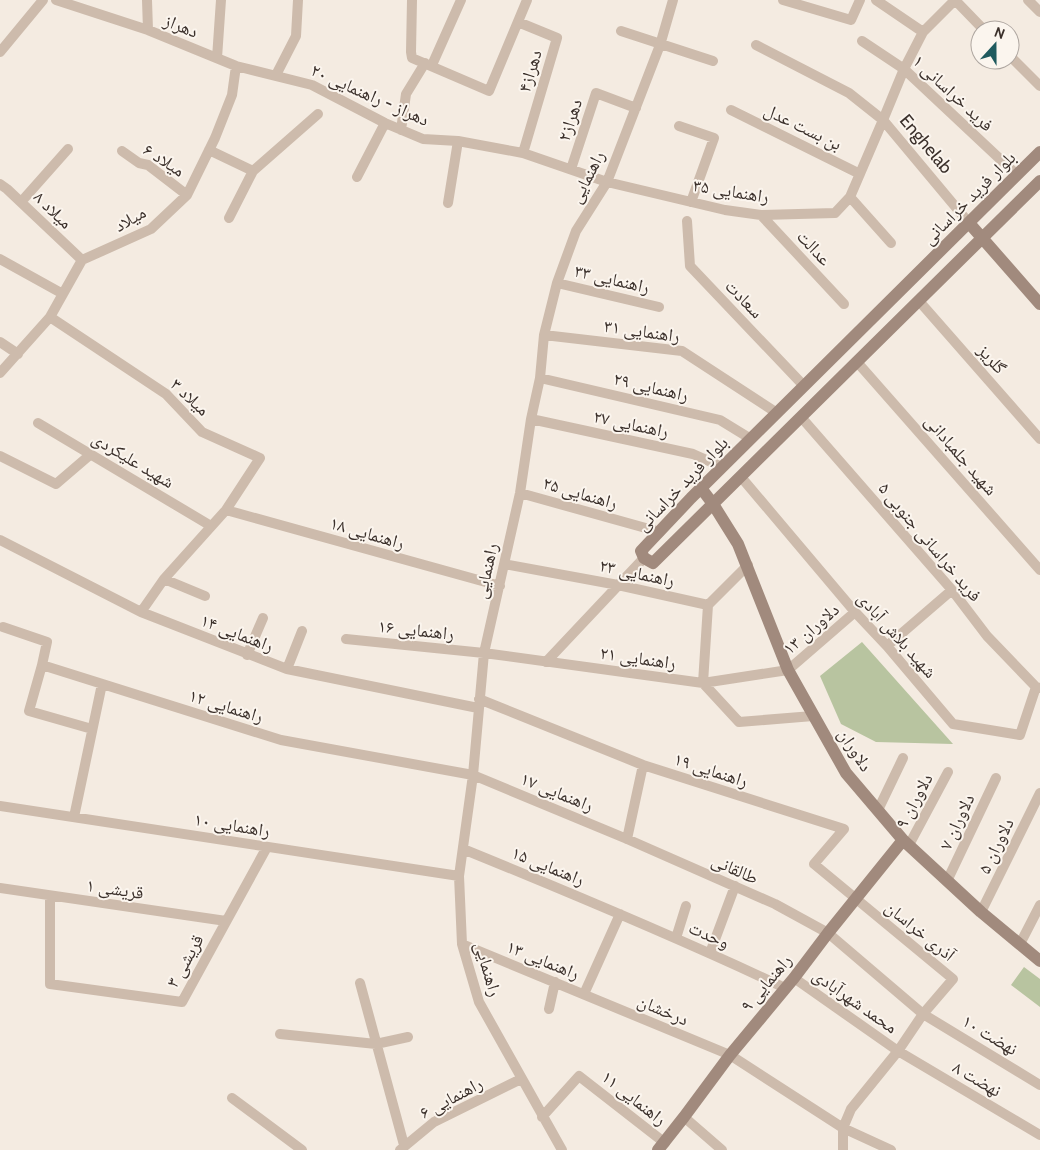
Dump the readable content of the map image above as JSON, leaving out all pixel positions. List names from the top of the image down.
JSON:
{
  "streets": {
    "street": [
      "دهراز",
      "دهراز۴",
      "فرید خراسانی ۱",
      "دهراز - راهنمایی ۲۰",
      "دهراز۲",
      "بن بست عدل",
      "Enghelab",
      "میلاد ۶",
      "راهنمایی",
      "راهنمایی ۳۵",
      "بلوار فرید خراسانی",
      "میلاد ۸",
      "میلاد",
      "عدالت",
      "راهنمایی ۳۳",
      "سعادت",
      "راهنمایی ۳۱",
      "گلریز",
      "راهنمایی ۲۹",
      "میلاد ۳",
      "راهنمایی ۲۷",
      "شهید جلمبادانی",
      "شهید علیکردی",
      "راهنمایی ۲۵",
      "راهنمایی ۱۸",
      "فرید خراسانی جنوبی ۵",
      "راهنمایی ۲۳",
      "دلاوران ۱۳",
      "راهنمایی ۱۶",
      "راهنمایی ۱۴",
      "شهید بلاش آبادی",
      "راهنمایی ۲۱",
      "راهنمایی ۱۲",
      "دلاوران",
      "راهنمایی ۱۹",
      "راهنمایی ۱۷",
      "دلاوران ۹",
      "دلاوران ۷",
      "راهنمایی ۱۰",
      "دلاوران ۵",
      "راهنمایی ۱۵",
      "طالقانی",
      "قریشی ۱",
      "آذری خراسان",
      "وحدت",
      "راهنمایی ۱۳",
      "قریشی ۳",
      "راهنمایی ۹",
      "محمد شهرآبادی",
      "درخشان",
      "نهضت ۱۰",
      "نهضت ۸",
      "راهنمایی ۶",
      "راهنمایی ۱۱"
    ]
  },
  "crossings": [
    ["دهراز", "دهراز - راهنمایی ۲۰"],
    ["دهراز", "میلاد"],
    ["دهراز۴", "دهراز - راهنمایی ۲۰"],
    ["فرید خراسانی ۱", "بلوار فرید خراسانی"],
    ["دهراز - راهنمایی ۲۰", "دهراز۲"],
    ["دهراز - راهنمایی ۲۰", "راهنمایی"],
    ["دهراز - راهنمایی ۲۰", "راهنمایی ۳۵"],
    ["دهراز - راهنمایی ۲۰", "میلاد"],
    ["دهراز۲", "راهنمایی"],
    ["بن بست عدل", "راهنمایی ۳۵"],
    ["Enghelab", "راهنمایی ۳۵"],
    ["Enghelab", "بلوار فرید خراسانی"],
    ["میلاد ۶", "میلاد"],
    ["راهنمایی", "راهنمایی ۳۵"],
    ["راهنمایی", "راهنمایی ۳۳"],
    ["راهنمایی", "راهنمایی ۳۱"],
    ["راهنمایی", "راهنمایی ۲۹"],
    ["راهنمایی", "راهنمایی ۲۷"],
    ["راهنمایی", "راهنمایی ۲۵"],
    ["راهنمایی", "راهنمایی ۱۸"],
    ["راهنمایی", "راهنمایی ۲۳"],
    ["راهنمایی", "راهنمایی ۱۶"],
    ["راهنمایی", "راهنمایی ۱۴"],
    ["راهنمایی", "راهنمایی ۲۱"],
    ["راهنمایی", "راهنمایی ۱۲"],
    ["راهنمایی", "راهنمایی ۱۹"],
    ["راهنمایی", "راهنمایی ۱۷"],
    ["راهنمایی", "راهنمایی ۱۰"],
    ["راهنمایی", "راهنمایی ۱۵"],
    ["راهنمایی", "راهنمایی ۱۳"],
    ["راهنمایی", "راهنمایی ۶"],
    ["راهنمایی", "راهنمایی ۱۱"],
    ["راهنمایی ۳۵", "عدالت"],
    ["بلوار فرید خراسانی", "سعادت"],
    ["بلوار فرید خراسانی", "راهنمایی ۳۱"],
    ["بلوار فرید خراسانی", "گلریز"],
    ["بلوار فرید خراسانی", "راهنمایی ۲۹"],
    ["بلوار فرید خراسانی", "راهنمایی ۲۷"],
    ["بلوار فرید خراسانی", "شهید جلمبادانی"],
    ["بلوار فرید خراسانی", "راهنمایی ۲۵"],
    ["بلوار فرید خراسانی", "فرید خراسانی جنوبی ۵"],
    ["بلوار فرید خراسانی", "شهید بلاش آبادی"],
    ["بلوار فرید خراسانی", "دلاوران"],
    ["میلاد ۸", "میلاد"],
    ["میلاد ۳", "راهنمایی ۱۸"],
    ["فرید خراسانی جنوبی ۵", "شهید بلاش آبادی"],
    ["دلاوران ۱۳", "شهید بلاش آبادی"],
    ["دلاوران ۱۳", "راهنمایی ۲۱"],
    ["دلاوران ۱۳", "دلاوران"],
    ["راهنمایی ۱۶", "راهنمایی ۲۱"],
    ["راهنمایی ۱۴", "راهنمایی ۱۹"],
    ["راهنمایی ۲۱", "دلاوران"],
    ["راهنمایی ۱۲", "راهنمایی ۱۷"],
    ["دلاوران", "دلاوران ۹"],
    ["دلاوران", "دلاوران ۷"],
    ["دلاوران", "دلاوران ۵"],
    ["دلاوران", "راهنمایی ۹"],
    ["راهنمایی ۱۹", "آذری خراسان"],
    ["راهنمایی ۱۹", "راهنمایی ۹"],
    ["راهنمایی ۱۷", "طالقانی"],
    ["دلاوران ۹", "راهنمایی ۹"],
    ["راهنمایی ۱۰", "قریشی ۳"],
    ["راهنمایی ۱۵", "وحدت"],
    ["طالقانی", "آذری خراسان"],
    ["طالقانی", "راهنمایی ۹"],
    ["طالقانی", "نهضت ۱۰"],
    ["قریشی ۱", "قریشی ۳"],
    ["آذری خراسان", "راهنمایی ۹"],
    ["آذری خراسان", "نهضت ۱۰"],
    ["وحدت", "راهنمایی ۹"],
    ["راهنمایی ۱۳", "درخشان"],
    ["راهنمایی ۹", "محمد شهرآبادی"],
    ["راهنمایی ۹", "درخشان"],
    ["راهنمایی ۹", "راهنمایی ۱۱"],
    ["محمد شهرآبادی", "نهضت ۸"]
  ],
  "north": "top"
}
